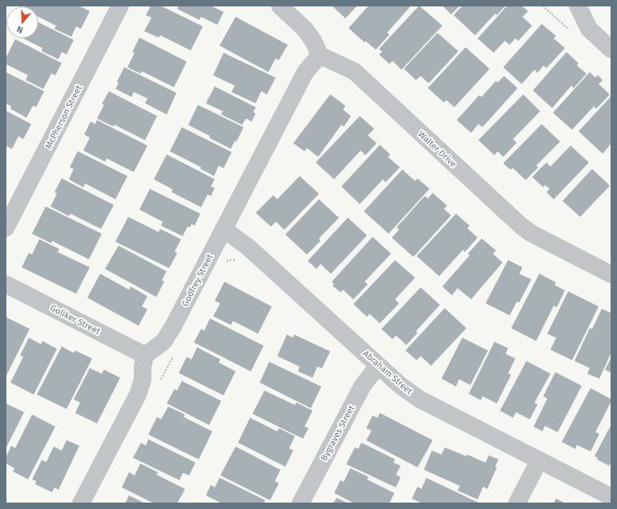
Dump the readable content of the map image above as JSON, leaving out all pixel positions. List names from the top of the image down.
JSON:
{
  "streets": {
    "street": [
      "McPherson Street",
      "Walter Drive",
      "Godfrey Street",
      "Goliker Street",
      "Abraham Street",
      "Bygraves Street"
    ]
  },
  "crossings": [
    ["Walter Drive", "Godfrey Street"],
    ["Godfrey Street", "Goliker Street"],
    ["Godfrey Street", "Abraham Street"],
    ["Abraham Street", "Bygraves Street"]
  ],
  "north": "bottom"
}
